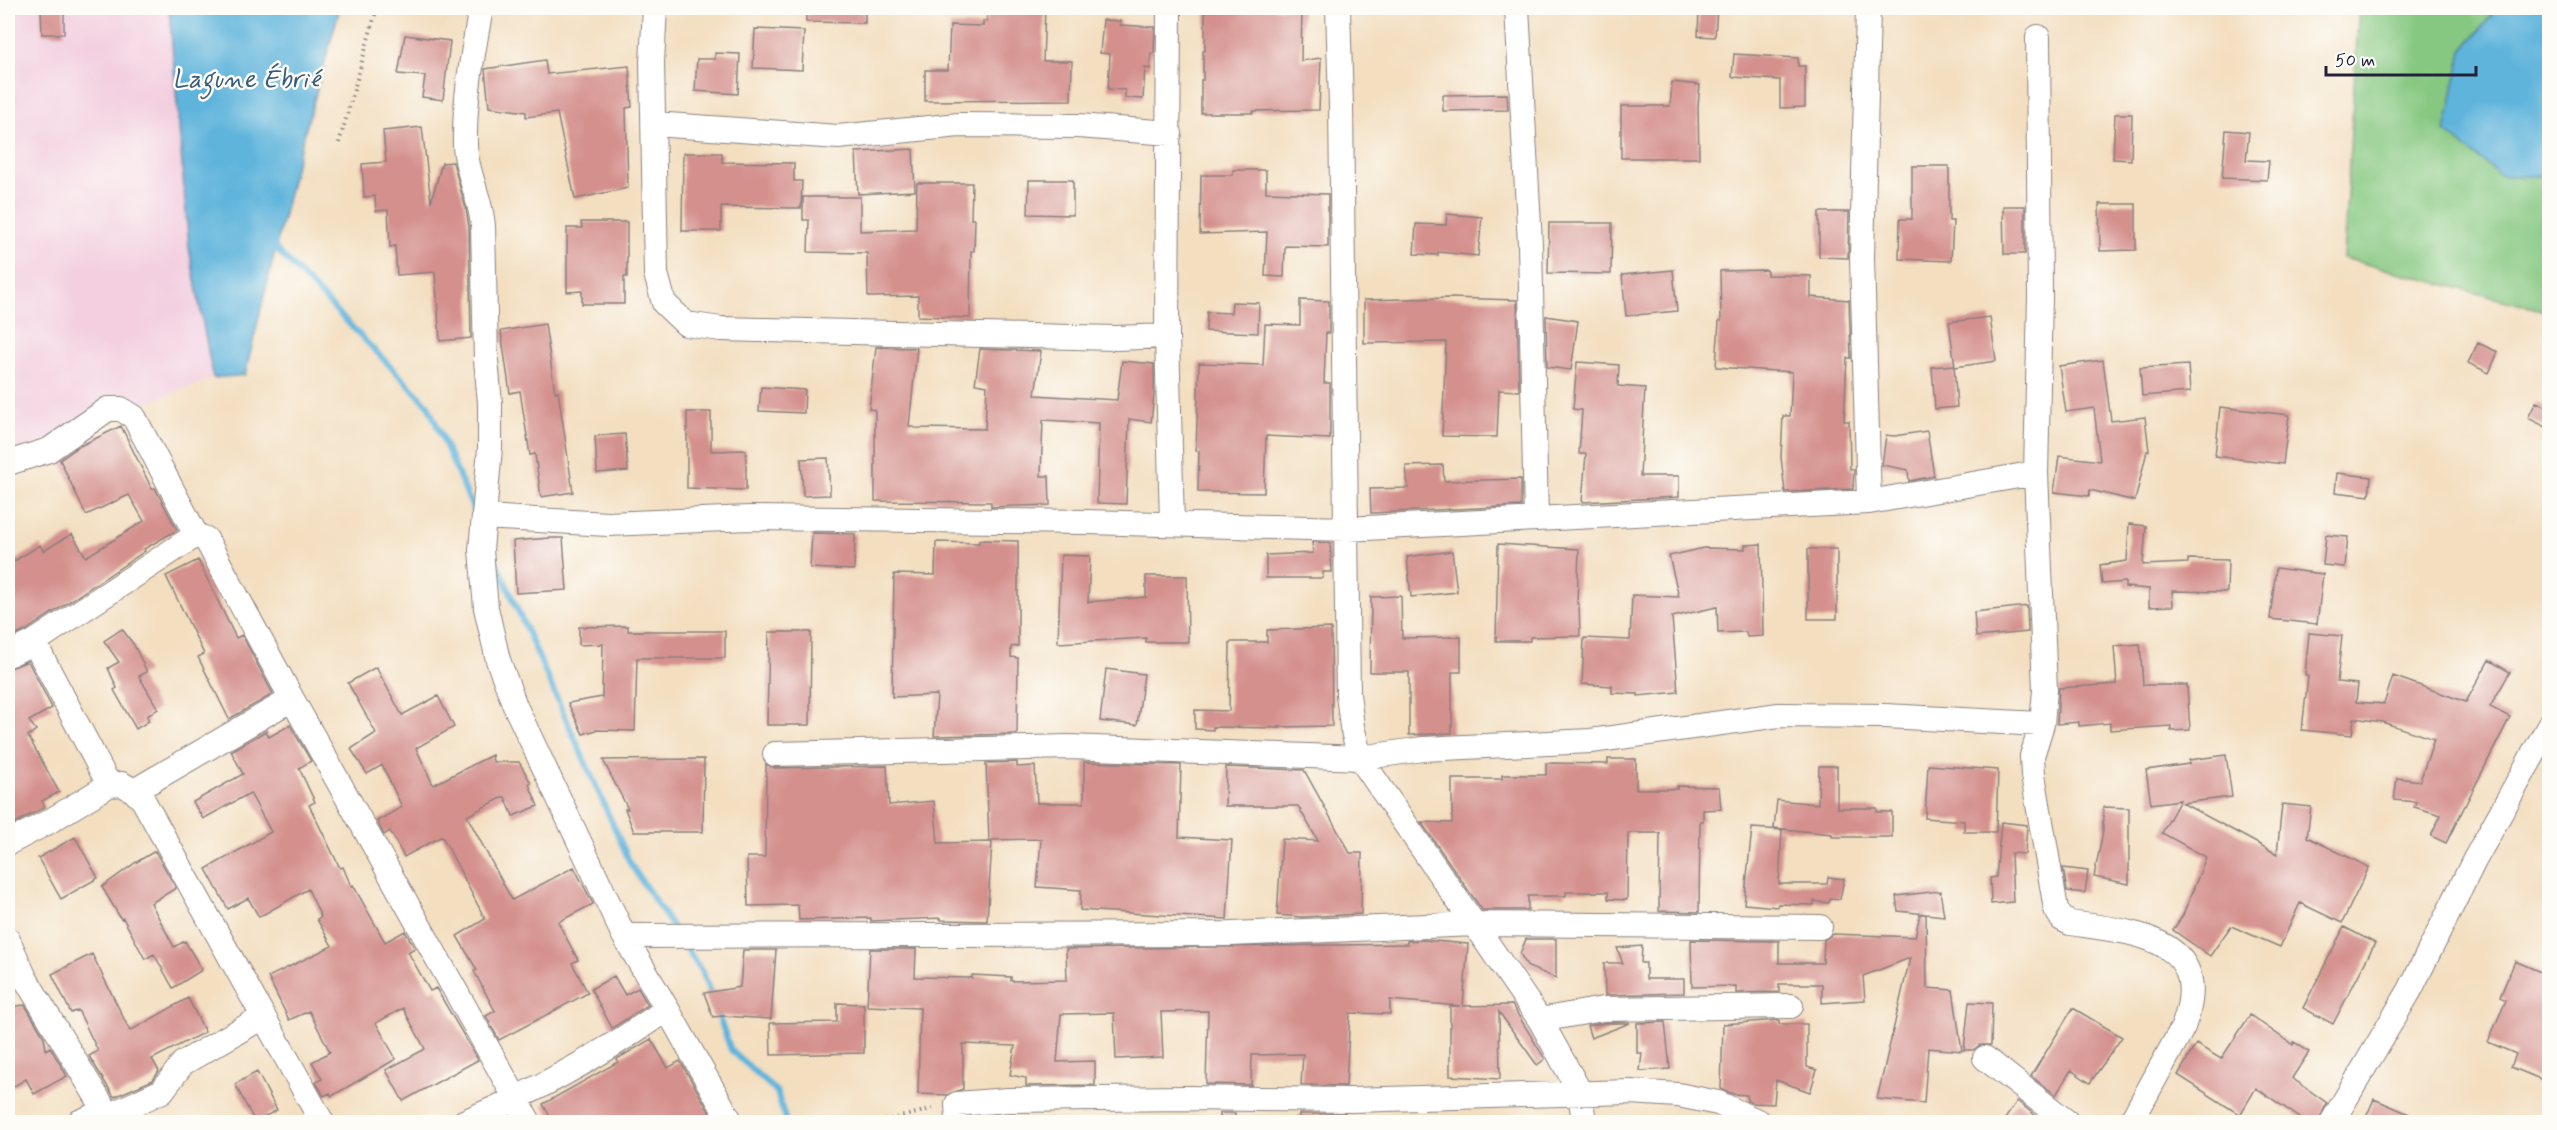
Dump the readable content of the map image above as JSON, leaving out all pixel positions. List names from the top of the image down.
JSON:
{
  "water": ["Lagune Ébrié"],
  "scale_bar": "50 m"
}
